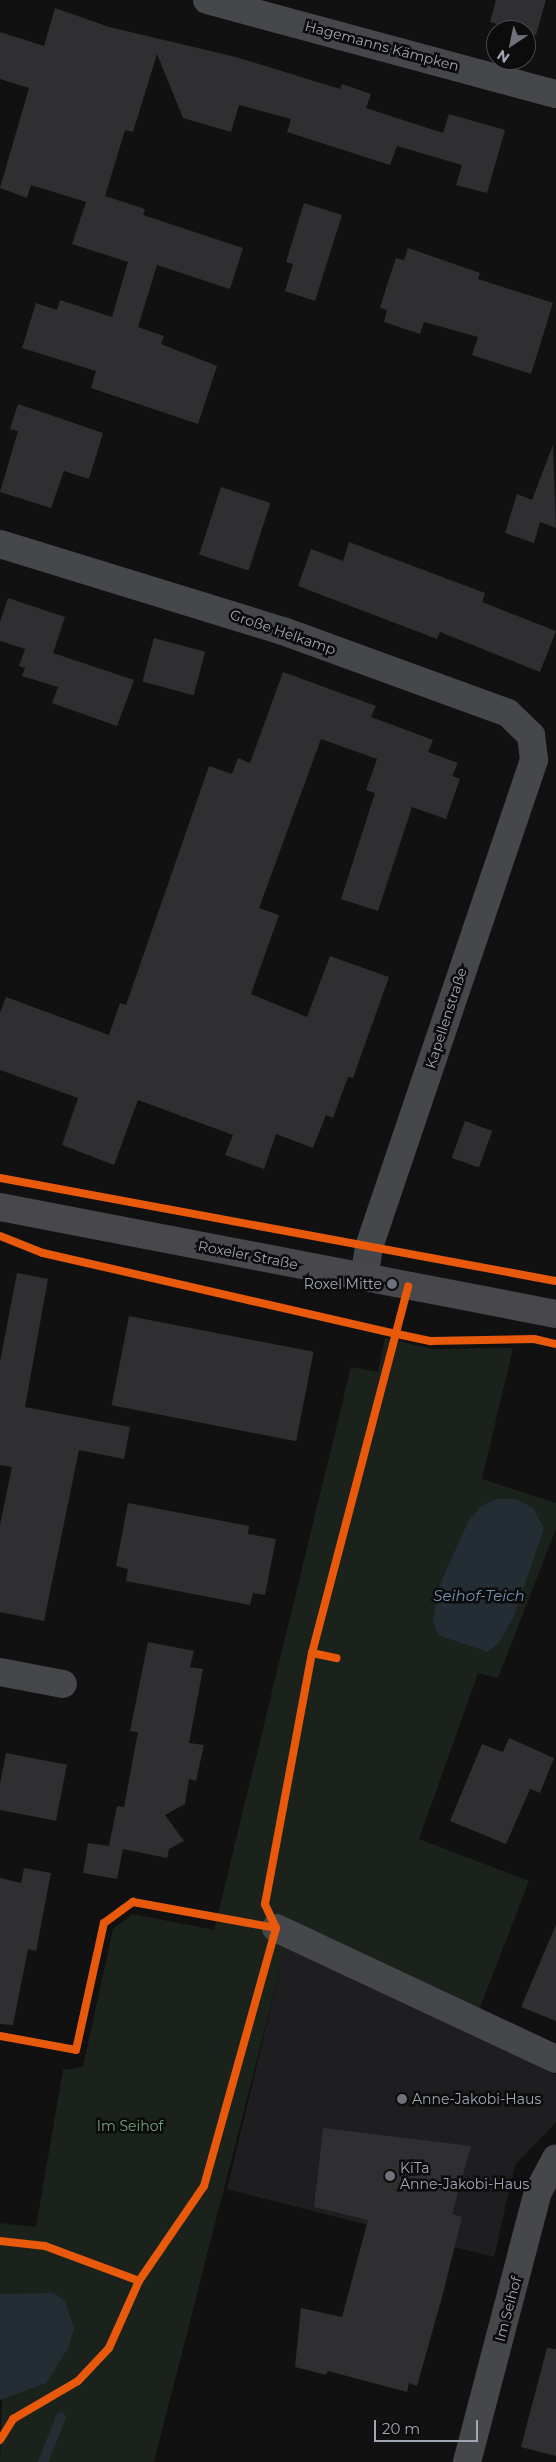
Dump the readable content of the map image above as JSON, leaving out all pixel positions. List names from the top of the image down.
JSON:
{
  "streets": {
    "main road": ["Roxeler Straße"],
    "street": [
      "Hagemanns Kämpken",
      "Große Helkamp",
      "Kapellenstraße",
      "Im Seihof"
    ]
  },
  "crossings": [
    ["Große Helkamp", "Kapellenstraße"],
    ["Kapellenstraße", "Roxeler Straße"]
  ],
  "water": ["Seihof-Teich"],
  "parks": ["Im Seihof"],
  "places": ["Roxel Mitte", "Anne-Jakobi-Haus", "KiTa Anne-Jakobi-Haus"],
  "scale_bar": "20 m",
  "north": "bottom left"
}
